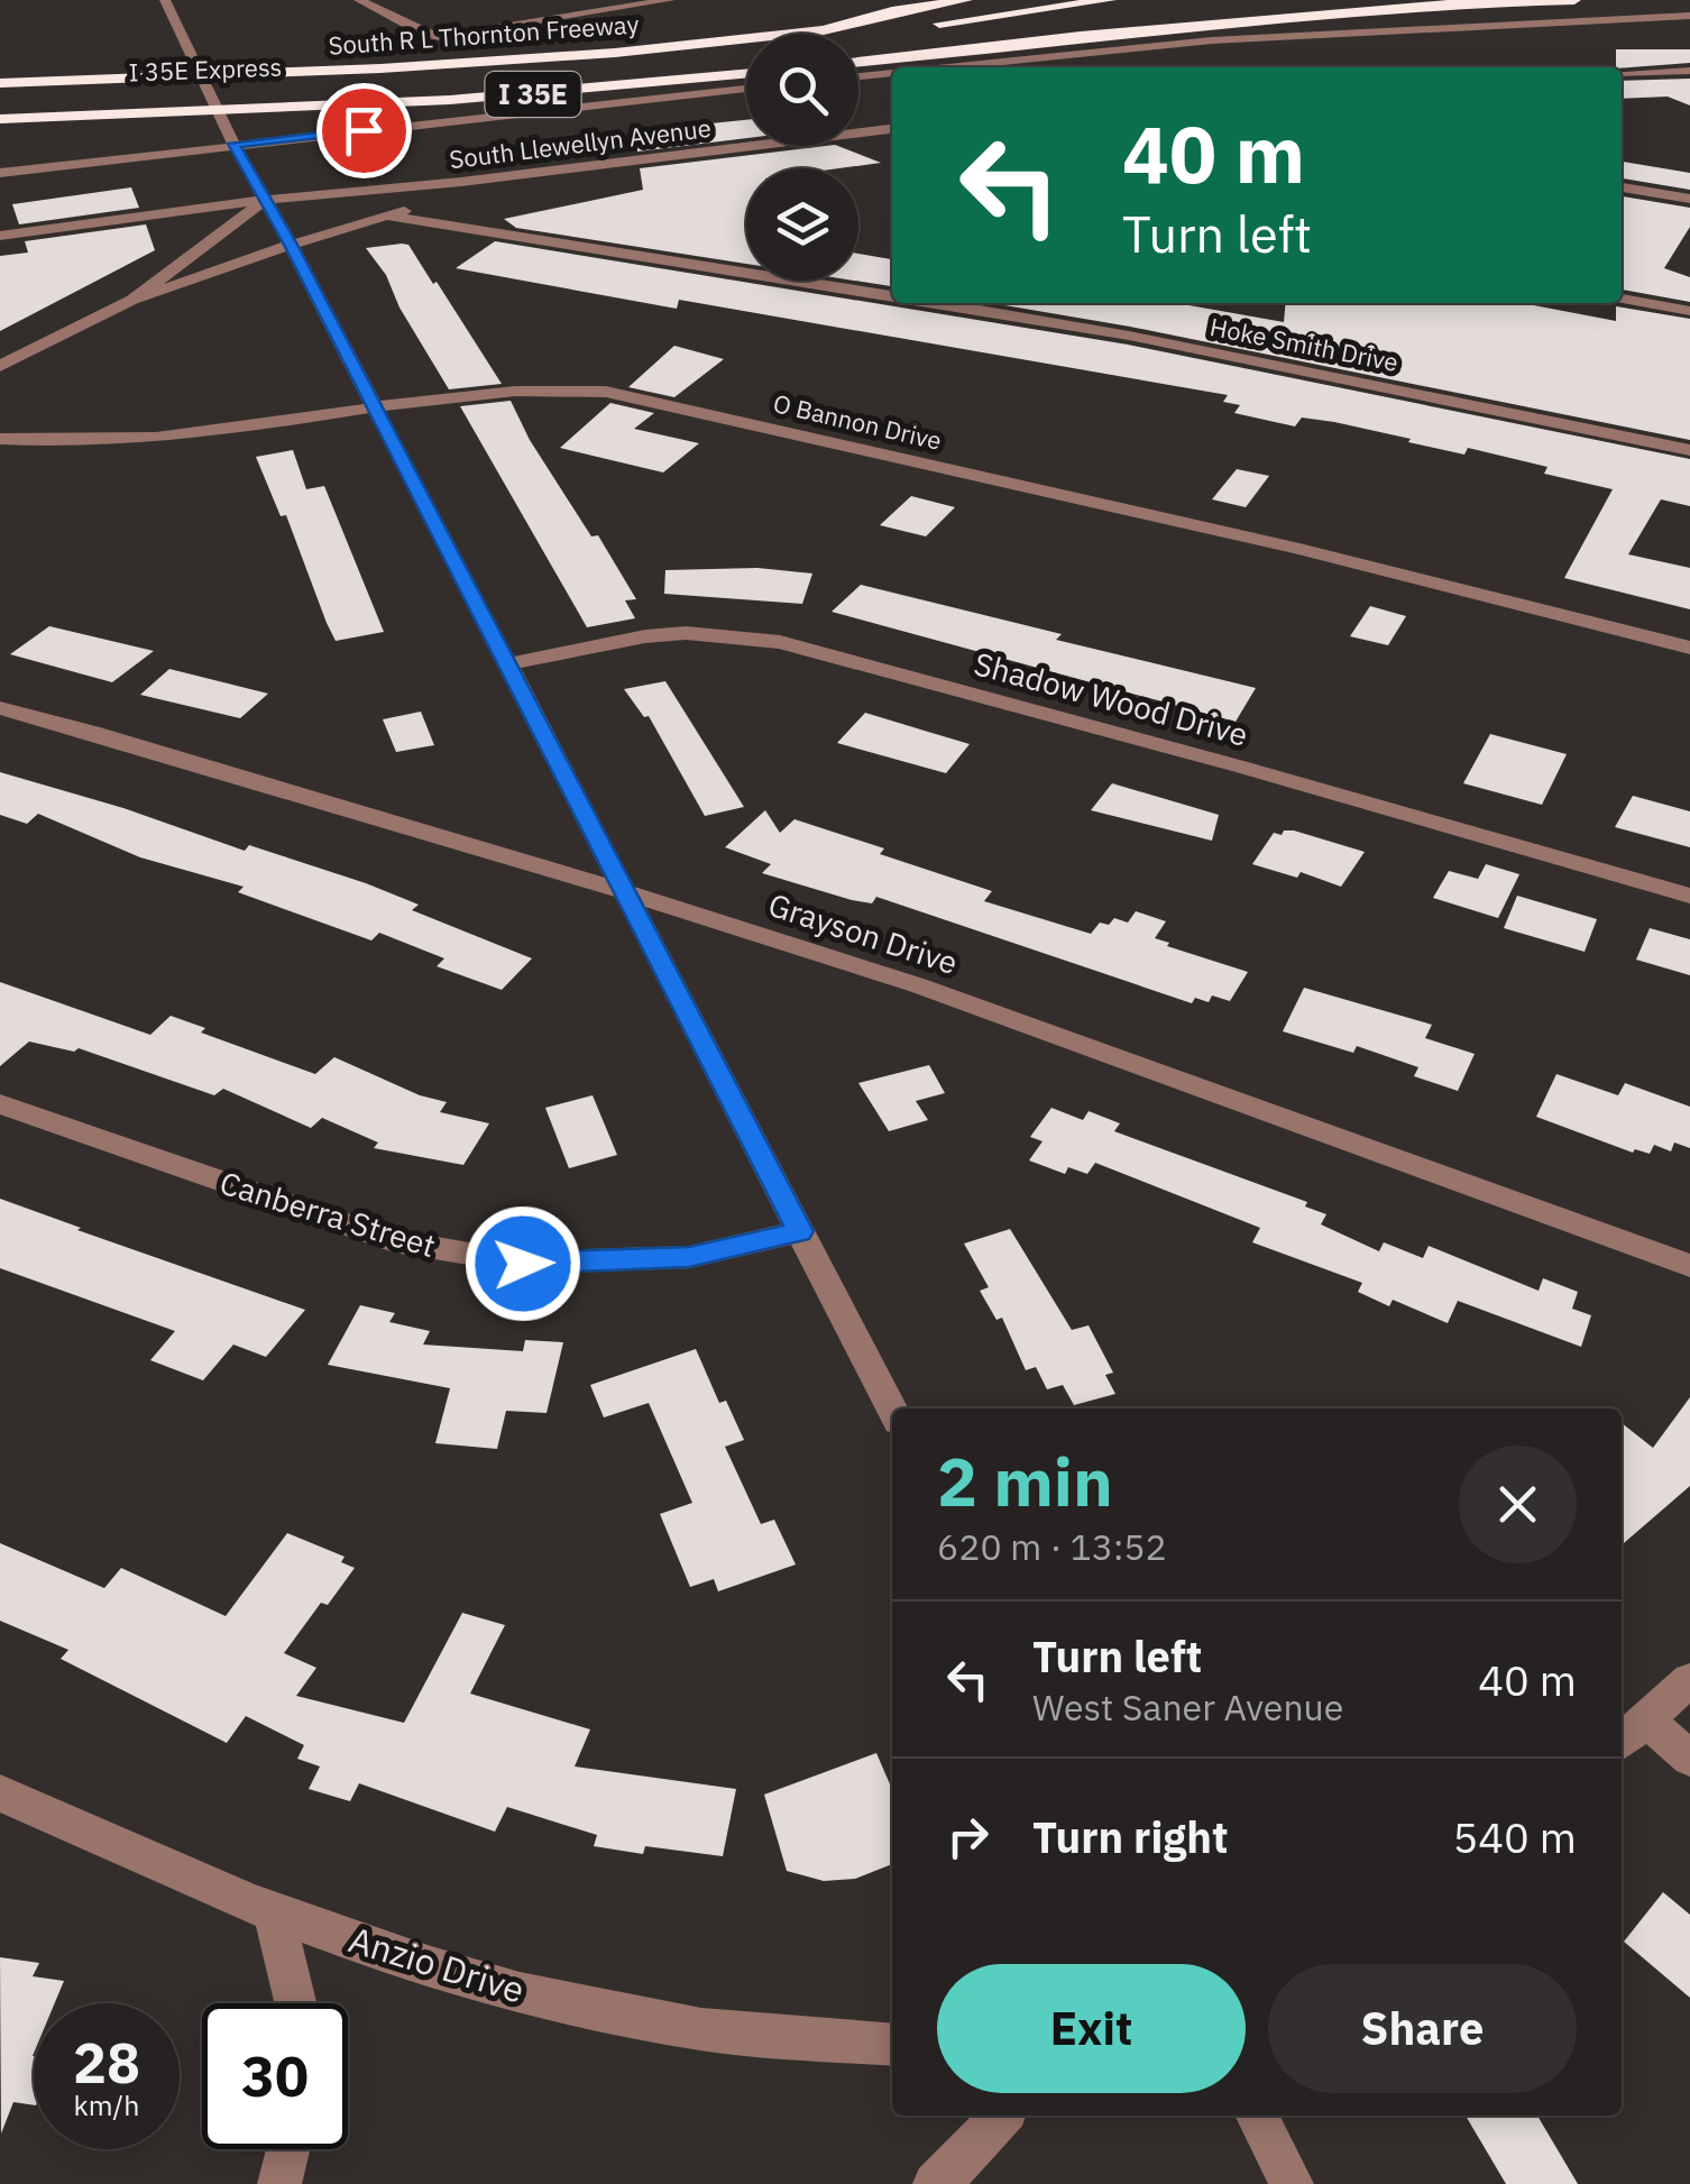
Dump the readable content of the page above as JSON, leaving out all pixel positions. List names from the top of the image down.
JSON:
{
  "streets": {
    "highway": ["South R L Thornton Freeway", "I 35E Express", "I 35E"],
    "street": [
      "South Llewellyn Avenue",
      "Hoke Smith Drive",
      "O Bannon Drive",
      "Shadow Wood Drive",
      "Grayson Drive",
      "Canberra Street",
      "Anzio Drive"
    ]
  },
  "crossings": [
    ["South R L Thornton Freeway", "I 35E Express"]
  ],
  "page": {
    "turn": ["40 m", "Turn left"],
    "heading": ["2 min", "620 m · 13:52"],
    "list": [
      {
        "name": "Turn left",
        "note": "West Saner Avenue",
        "value": "40 m"
      },
      {
        "name": "Turn right",
        "value": "540 m"
      }
    ],
    "buttons": ["Exit", "Share"],
    "speed": "28 km/h",
    "limit": "30"
  }
}
